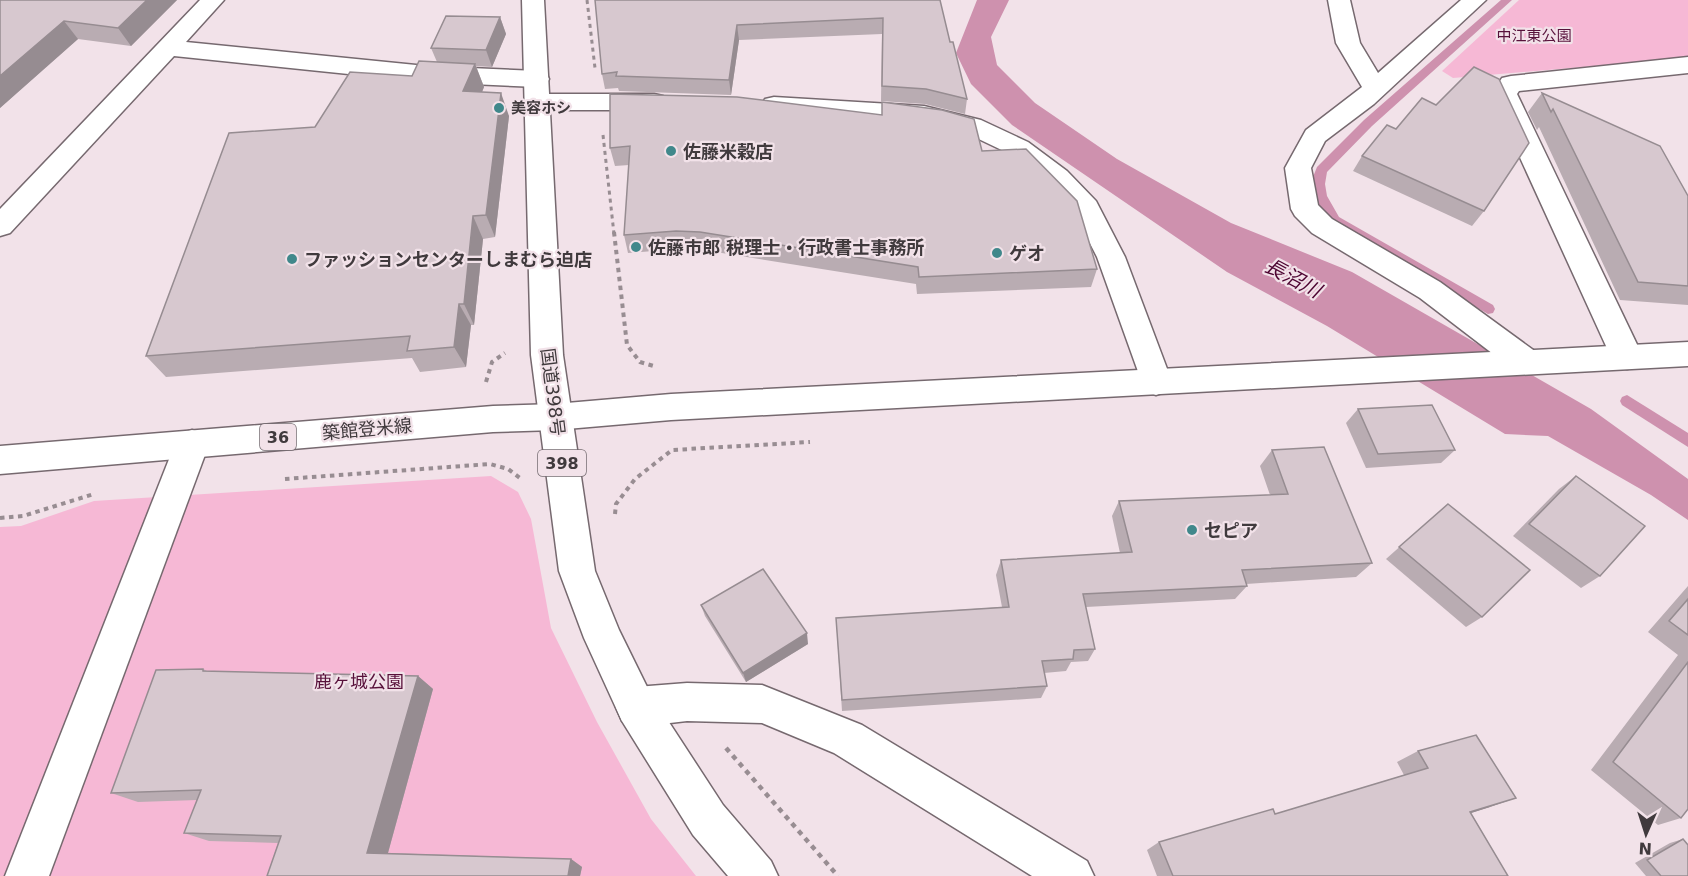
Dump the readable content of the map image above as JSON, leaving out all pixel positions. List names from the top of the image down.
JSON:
{
  "streets": {
    "main road": [
      "国道398号",
      "築館登米線",
      "36",
      "398"
    ]
  },
  "crossings": [
    ["国道398号", "築館登米線"]
  ],
  "water": ["長沼川"],
  "parks": ["中江東公園", "鹿ヶ城公園"],
  "places": [
    "美容ホシ",
    "佐藤米穀店",
    "佐藤市郎 税理士・行政書士事務所",
    "ゲオ",
    "ファッションセンターしまむら迫店",
    "セピア"
  ],
  "north": "bottom"
}
